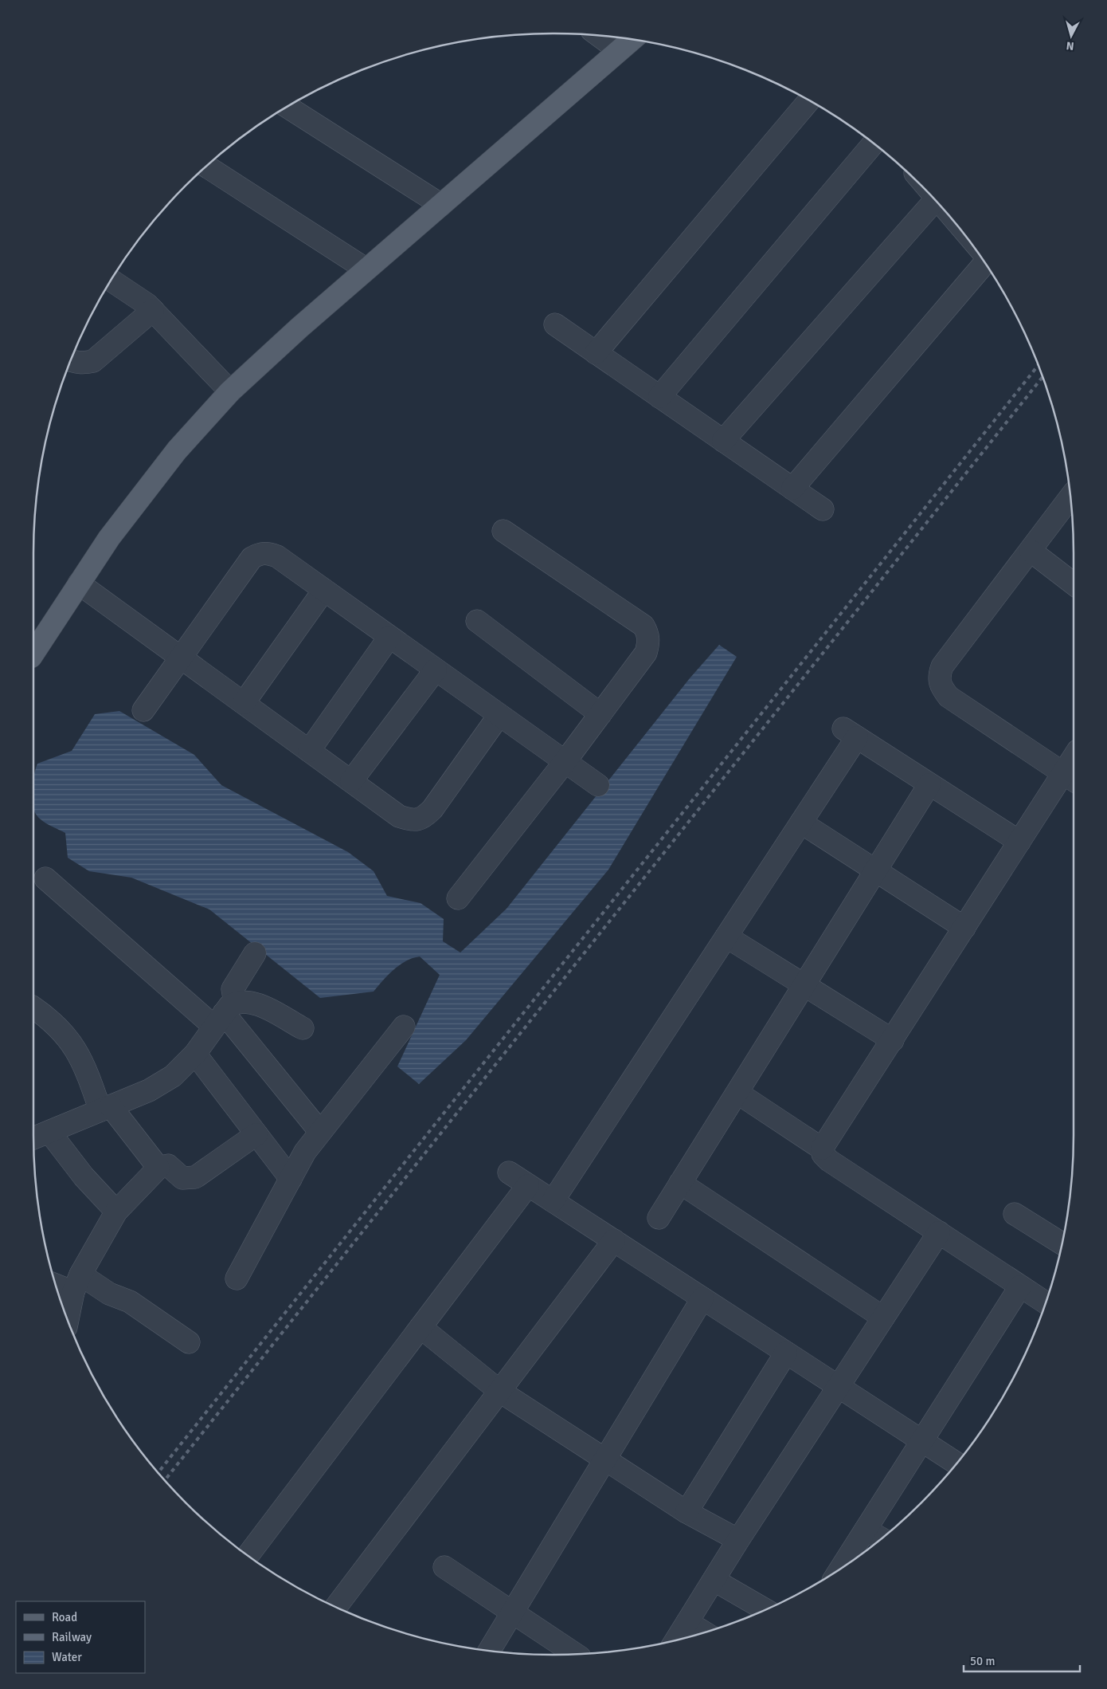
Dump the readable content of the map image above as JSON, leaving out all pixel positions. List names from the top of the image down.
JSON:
{
  "legend": ["Road", "Railway", "Water"],
  "scale_bar": "50 m",
  "north": "bottom"
}
